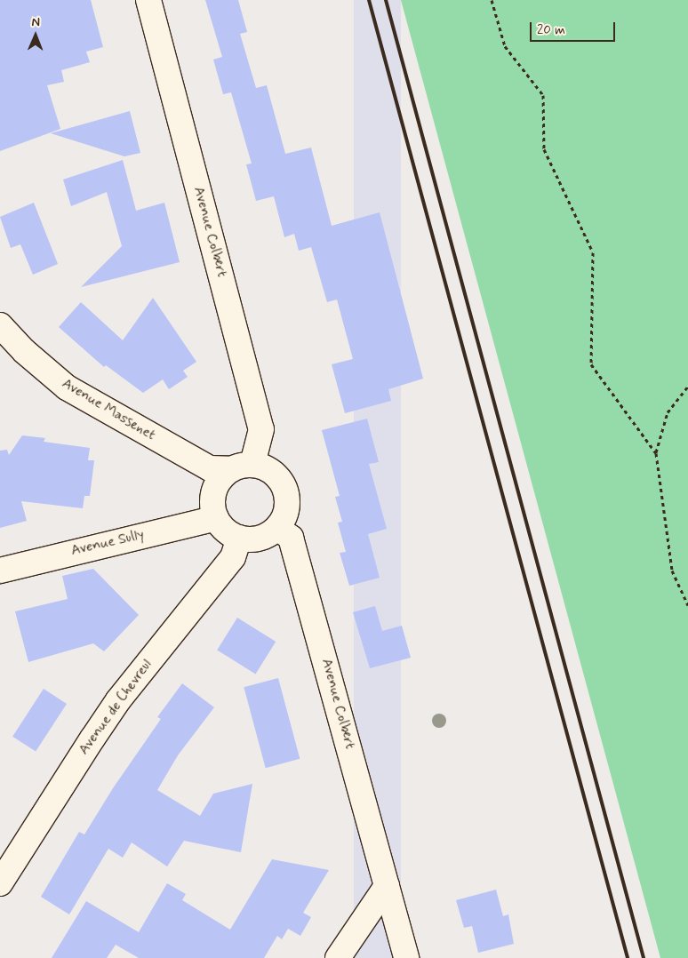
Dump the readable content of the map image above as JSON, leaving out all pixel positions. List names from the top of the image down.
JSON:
{
  "streets": {
    "street": [
      "Avenue Colbert",
      "Avenue Massenet",
      "Avenue Sully",
      "Avenue de Chevreul"
    ]
  },
  "crossings": [
    ["Avenue Colbert", "Avenue Massenet"],
    ["Avenue Colbert", "Avenue Sully"],
    ["Avenue Colbert", "Avenue de Chevreul"],
    ["Avenue Massenet", "Avenue Sully"],
    ["Avenue Massenet", "Avenue de Chevreul"],
    ["Avenue Sully", "Avenue de Chevreul"]
  ],
  "scale_bar": "20 m",
  "north": "top"
}
